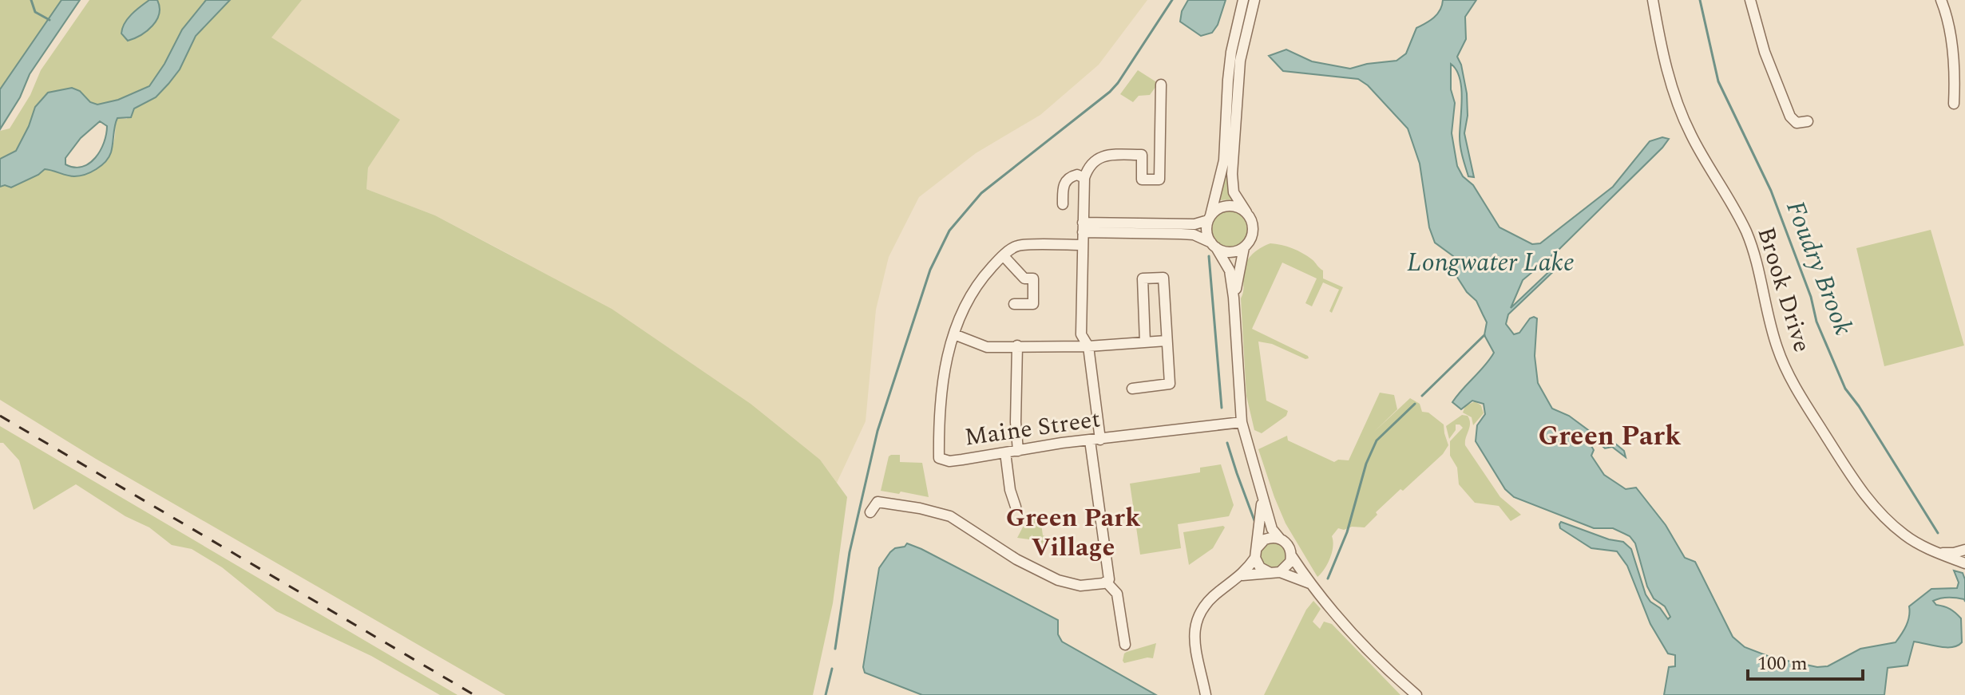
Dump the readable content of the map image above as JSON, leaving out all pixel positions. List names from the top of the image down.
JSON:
{
  "streets": {
    "street": ["Brook Drive", "Maine Street"]
  },
  "districts": ["Green Park", "Green Park Village"],
  "water": ["Longwater Lake", "Foudry Brook"],
  "scale_bar": "100 m"
}
